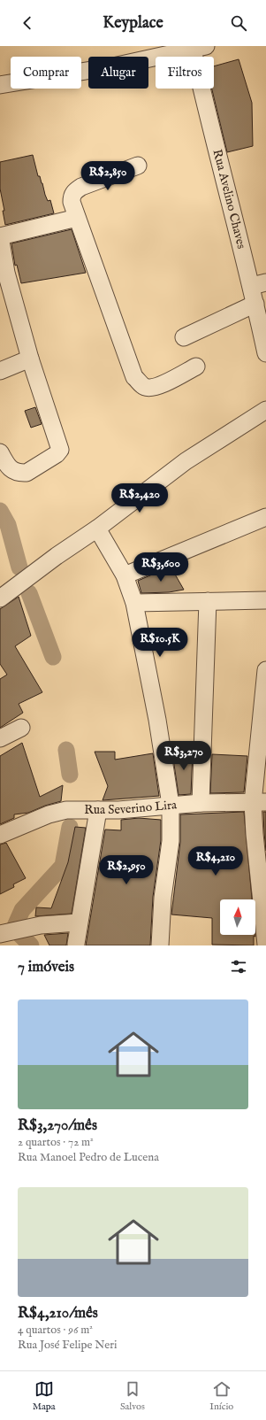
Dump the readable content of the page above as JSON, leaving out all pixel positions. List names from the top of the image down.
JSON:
{
  "streets": {
    "street": ["Rua Avelino Chaves", "Rua Severino Lira"]
  },
  "north": "top",
  "page": {
    "header": "Keyplace",
    "chip": ["Comprar", "Alugar", "Filtros"],
    "price": [
      "R$2,850",
      "R$2,420",
      "R$3,600",
      "R$10.5K",
      "R$3,270",
      "R$4,210",
      "R$2,950"
    ],
    "heading": "7 imóveis",
    "list": [
      {
        "name": "R$3,270/mês",
        "note": "2 quartos · 72 m² · Rua Manoel Pedro de Lucena"
      },
      {
        "name": "R$4,210/mês",
        "note": "4 quartos · 96 m² · Rua José Felipe Neri"
      }
    ],
    "tabs": ["Mapa", "Salvos", "Início"]
  }
}
